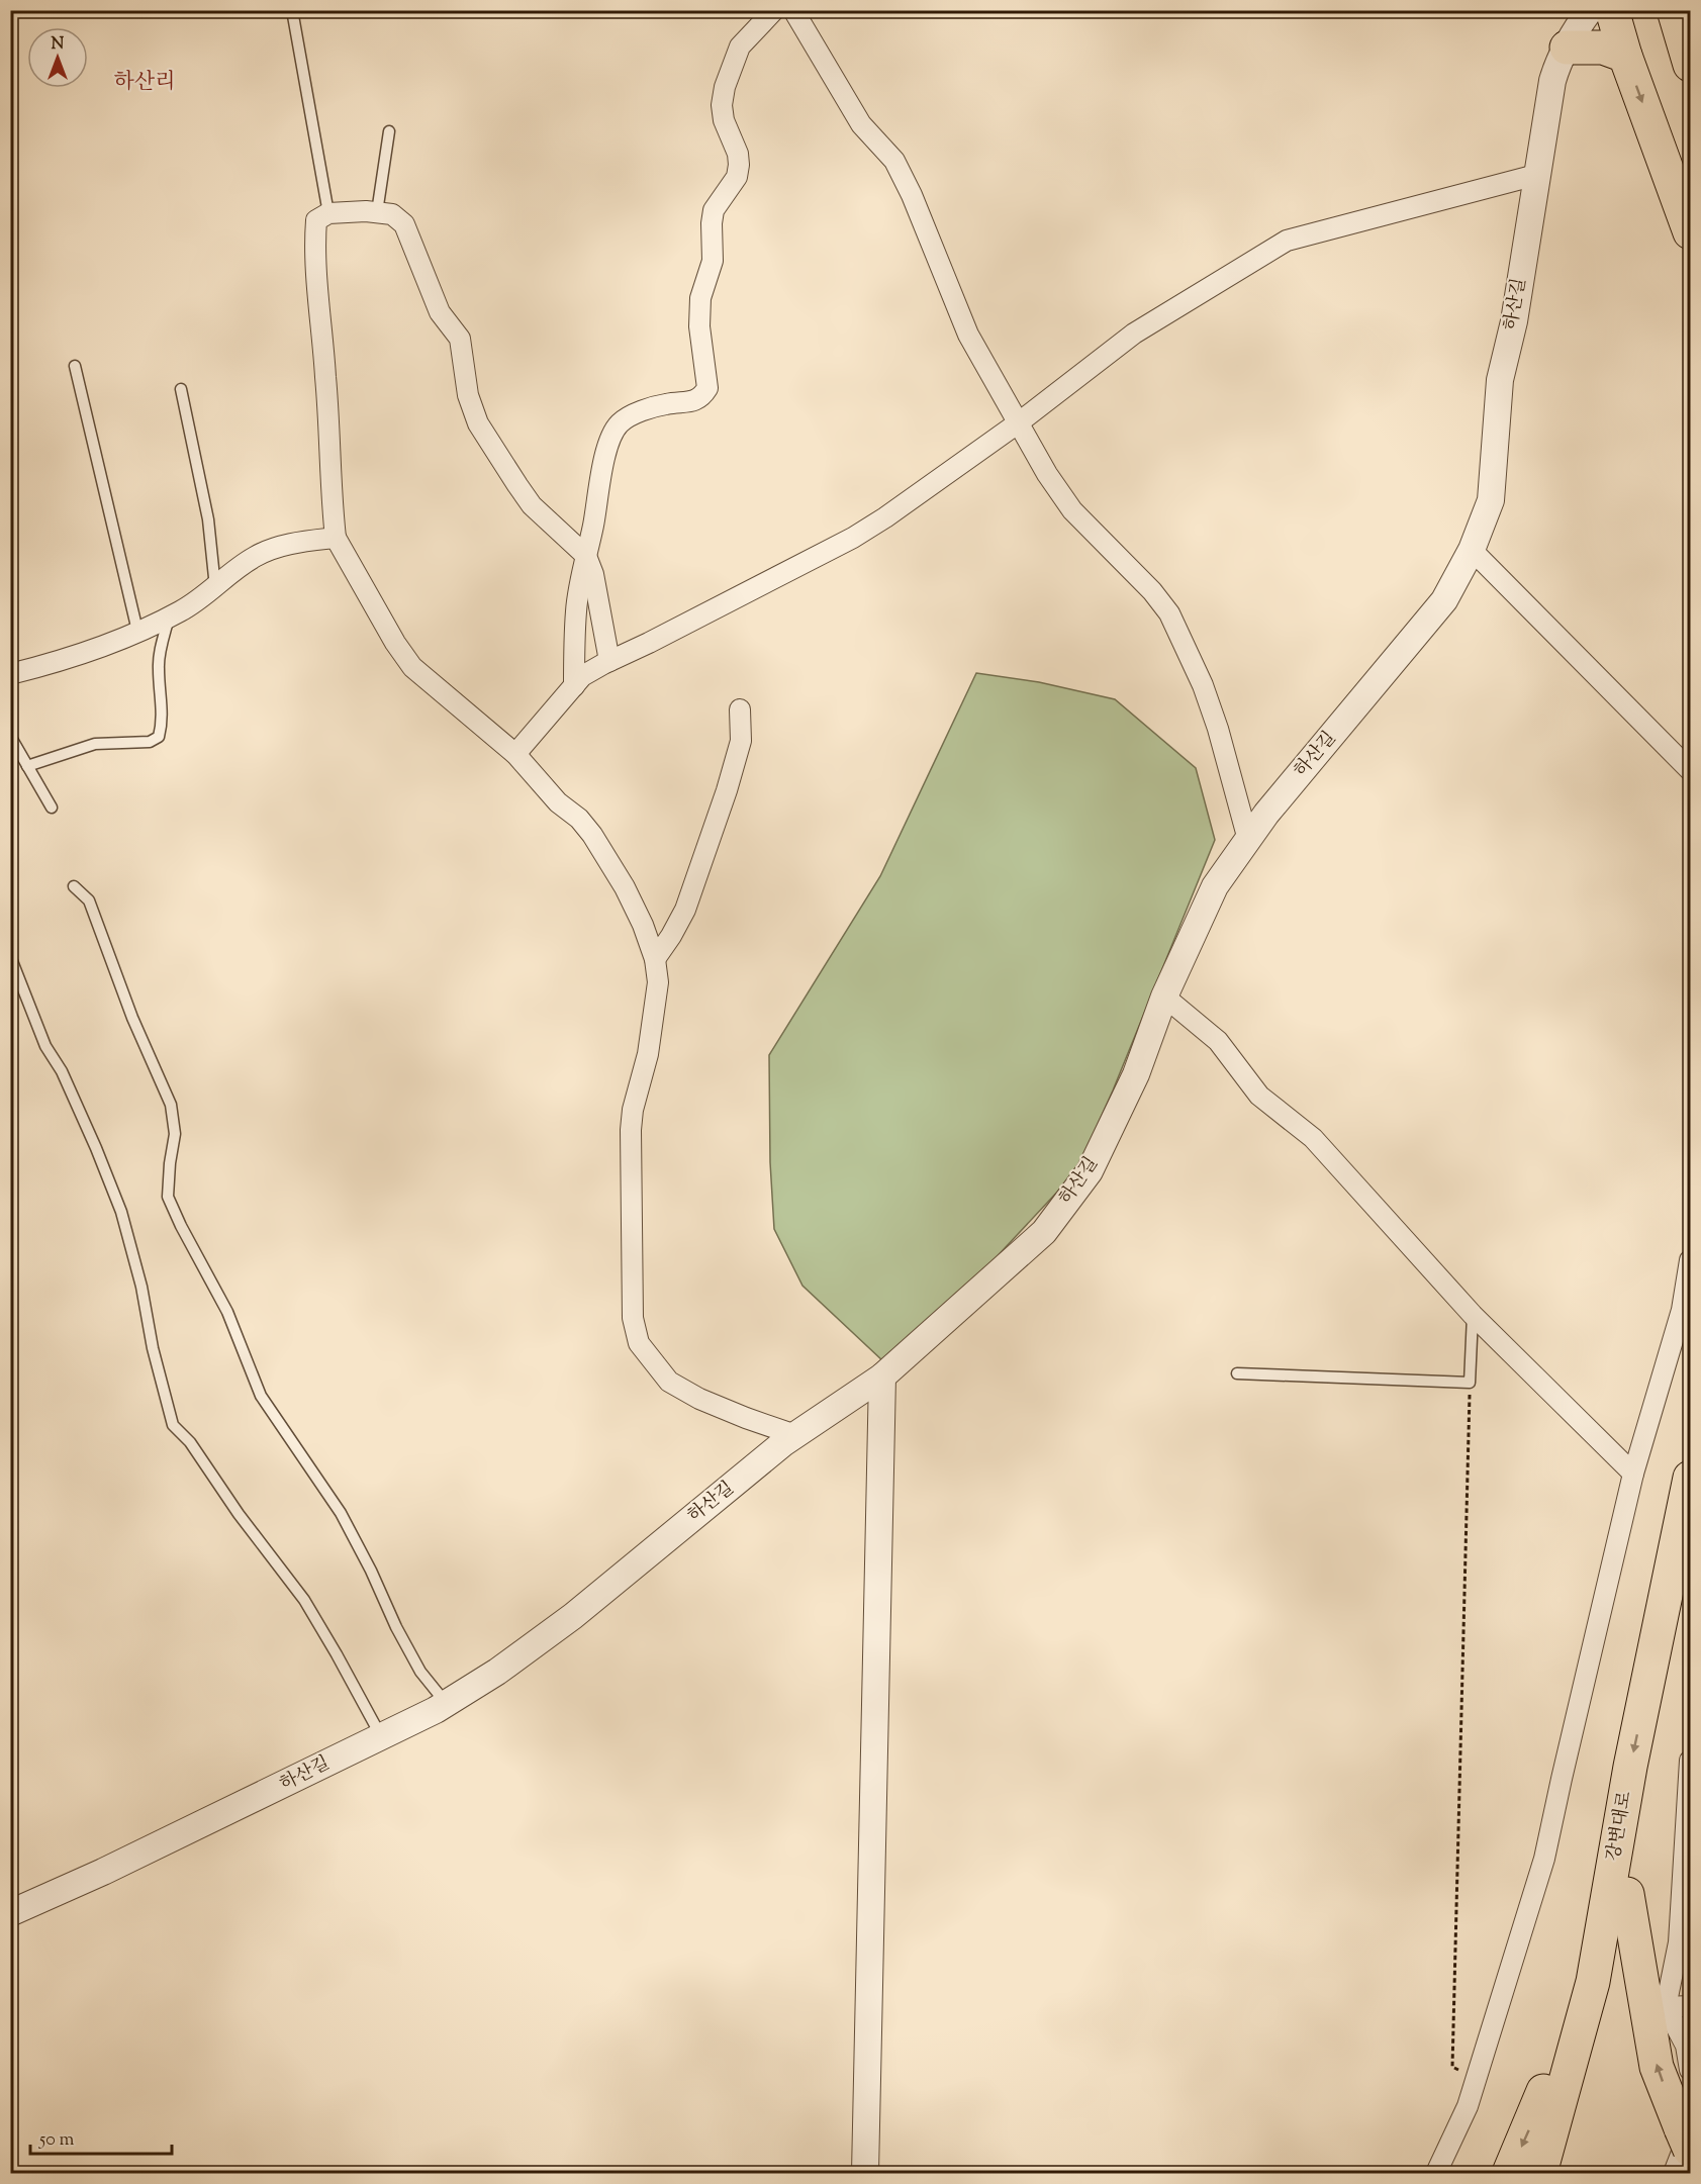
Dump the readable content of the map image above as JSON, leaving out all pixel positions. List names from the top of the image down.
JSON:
{
  "streets": {
    "highway": ["강변대로"],
    "street": ["하산길"]
  },
  "districts": ["하산리"],
  "scale_bar": "50 m",
  "north": "top"
}
